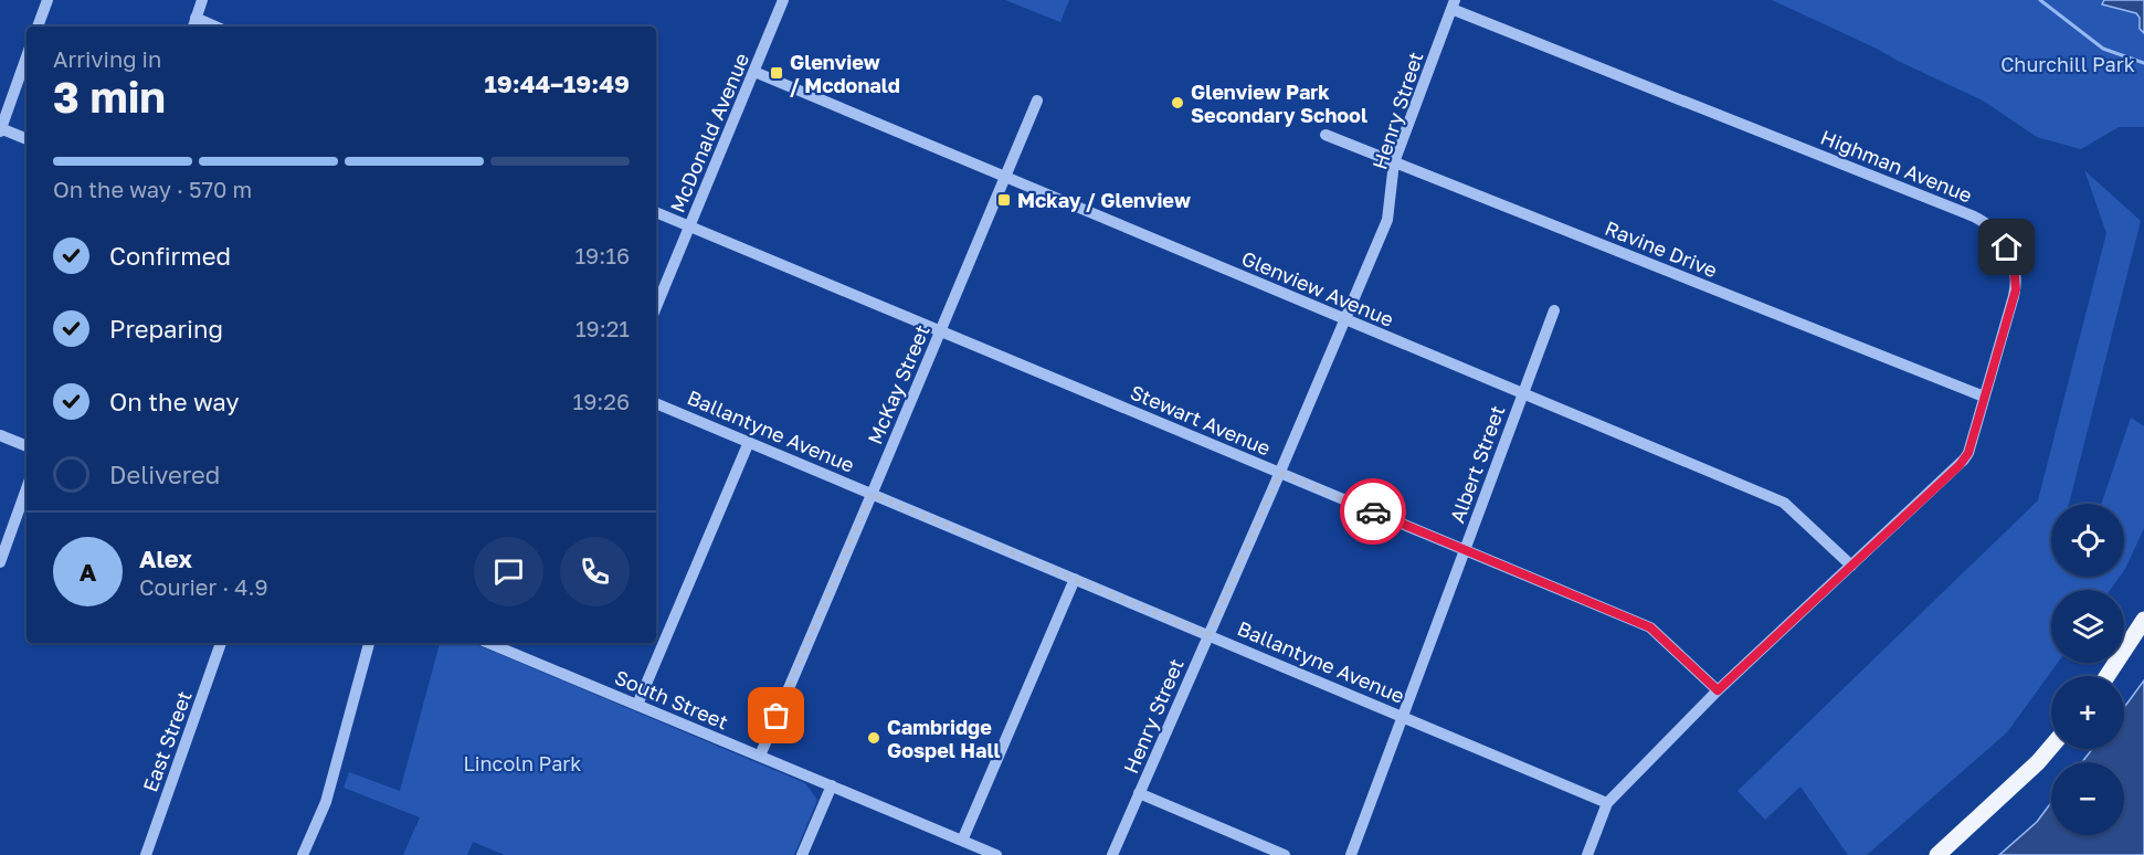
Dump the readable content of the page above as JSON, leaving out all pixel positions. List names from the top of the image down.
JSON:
{
  "streets": {
    "street": [
      "Henry Street",
      "McDonald Avenue",
      "Highman Avenue",
      "Ravine Drive",
      "Glenview Avenue",
      "McKay Street",
      "Stewart Avenue",
      "Ballantyne Avenue",
      "Albert Street",
      "South Street",
      "East Street"
    ]
  },
  "crossings": [
    ["Henry Street", "Highman Avenue"],
    ["Henry Street", "Ravine Drive"],
    ["Henry Street", "Glenview Avenue"],
    ["Henry Street", "Stewart Avenue"],
    ["Henry Street", "Ballantyne Avenue"],
    ["McDonald Avenue", "Glenview Avenue"],
    ["McDonald Avenue", "Stewart Avenue"],
    ["Highman Avenue", "Ravine Drive"],
    ["Highman Avenue", "Glenview Avenue"],
    ["Highman Avenue", "Stewart Avenue"],
    ["Highman Avenue", "Ballantyne Avenue"],
    ["Glenview Avenue", "McKay Street"],
    ["Glenview Avenue", "Albert Street"],
    ["McKay Street", "Stewart Avenue"],
    ["McKay Street", "Ballantyne Avenue"],
    ["McKay Street", "South Street"],
    ["Stewart Avenue", "Albert Street"],
    ["Ballantyne Avenue", "Albert Street"]
  ],
  "parks": ["Churchill Park", "Lincoln Park"],
  "places": {
    "transit": ["Glenview / Mcdonald", "Mckay / Glenview"],
    "other": ["Glenview Park Secondary School", "Cambridge Gospel Hall"]
  },
  "page": {
    "heading": ["3 min", "Arriving in", "19:44–19:49"],
    "panel": ["Alex", "Courier · 4.9"],
    "bar": "On the way · 570 m",
    "list": [
      ["Confirmed", "19:16"],
      ["Preparing", "19:21"],
      ["On the way", "19:26"],
      "Delivered"
    ],
    "map_buttons": ["+", "−"],
    "round": "A"
  }
}
